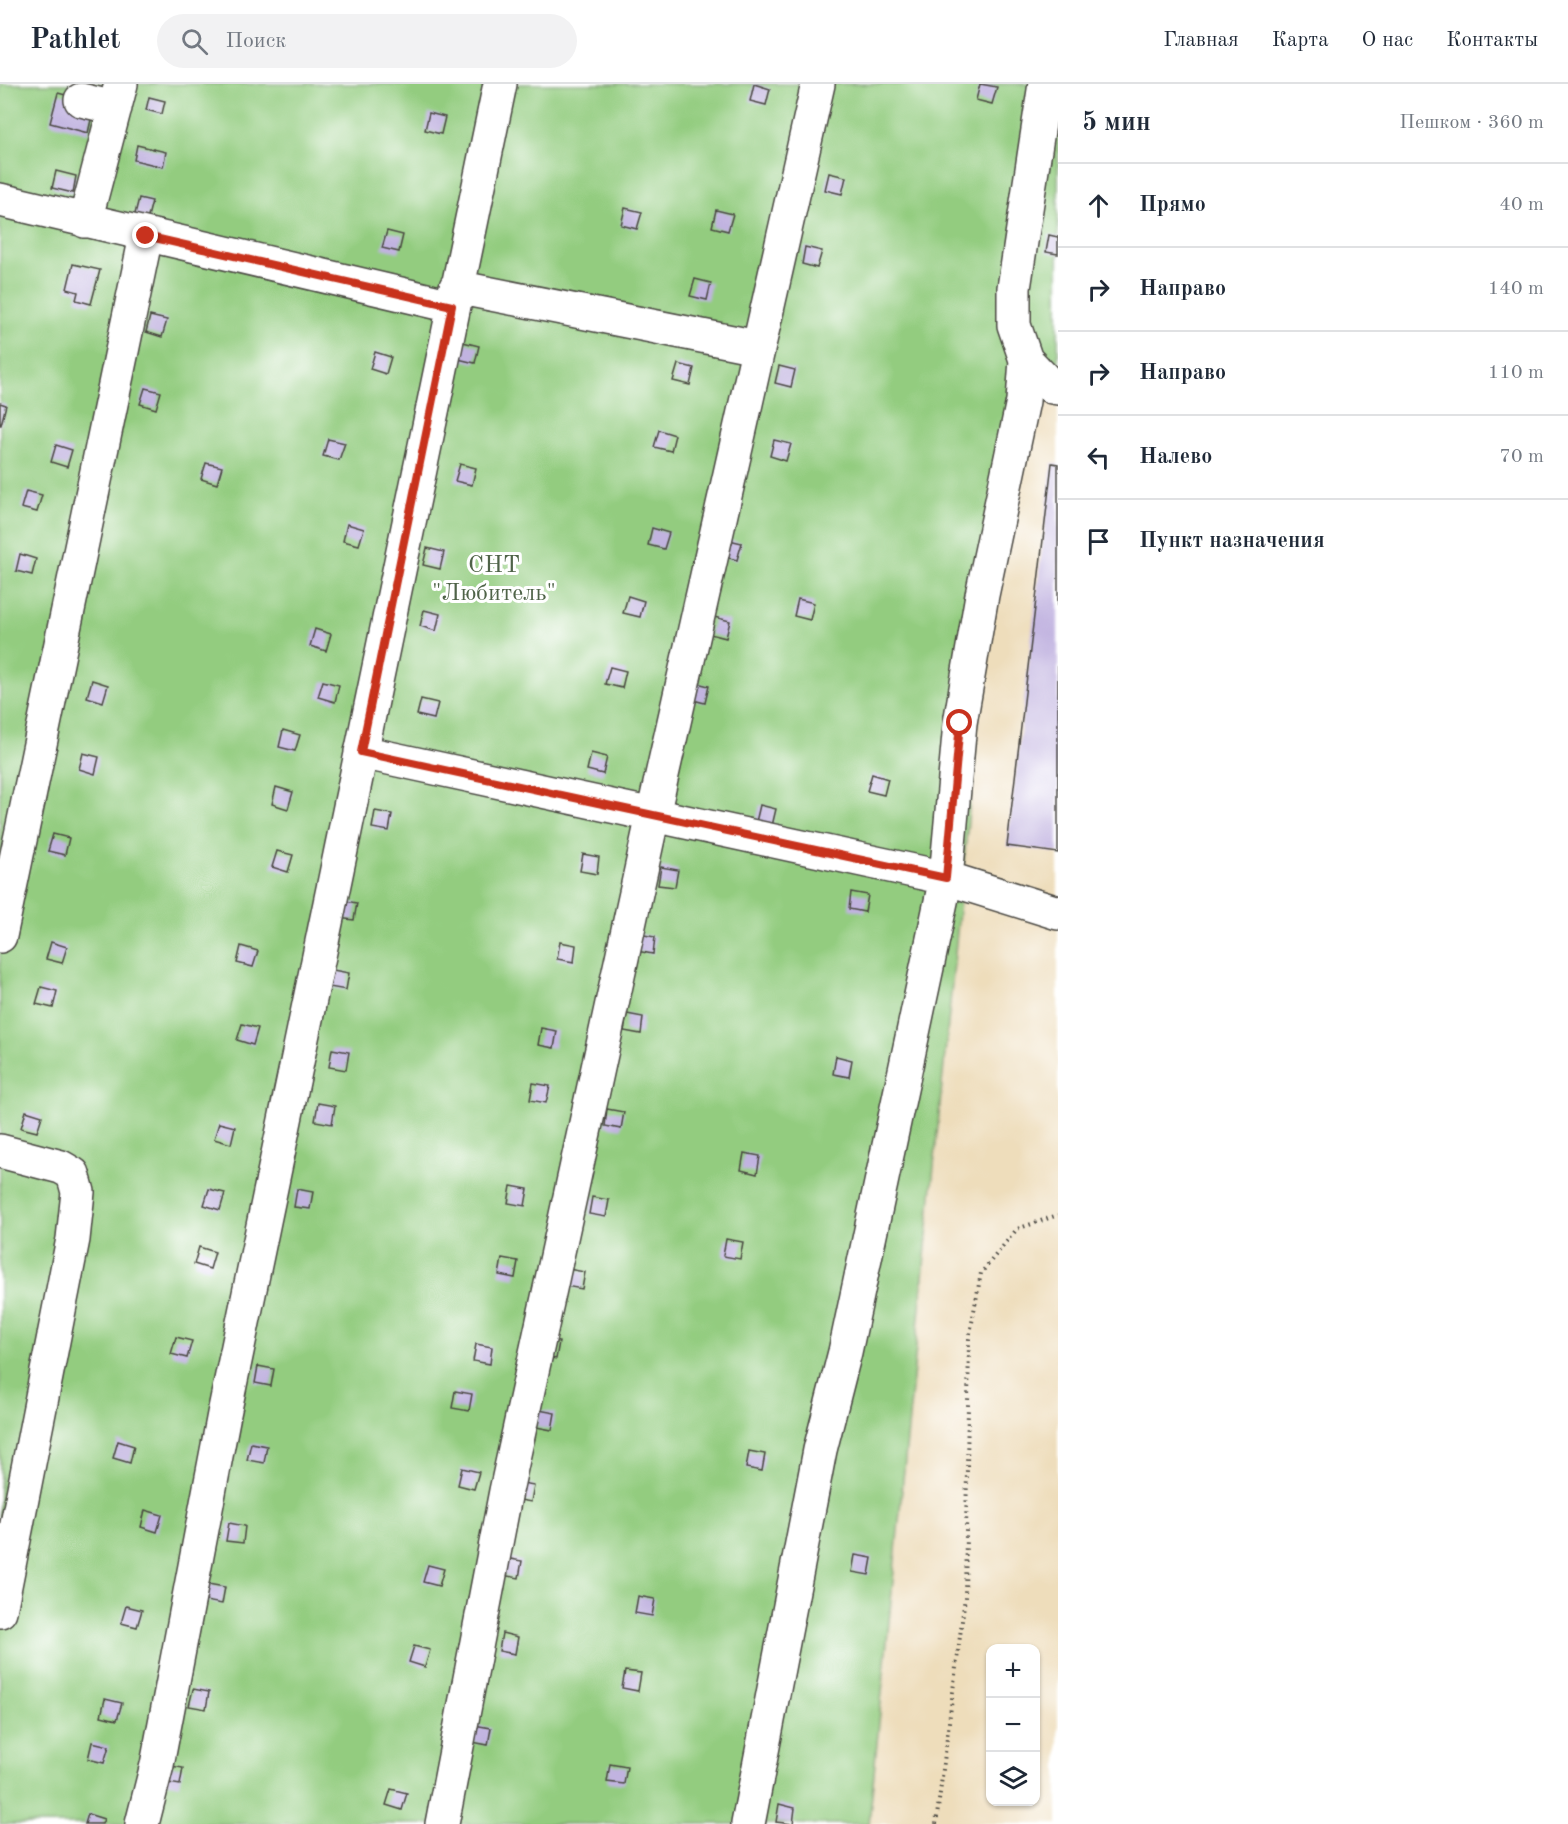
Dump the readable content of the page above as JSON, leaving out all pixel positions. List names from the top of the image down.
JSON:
{
  "parks": ["СНТ \"Любитель\""],
  "page": {
    "header": "Pathlet",
    "search": "Поиск",
    "nav": [
      "Главная",
      "Карта",
      "О нас",
      "Контакты"
    ],
    "heading": ["5 мин", "Пешком · 360 m"],
    "list": [
      ["Прямо", "40 m"],
      ["Направо", "140 m"],
      ["Направо", "110 m"],
      ["Налево", "70 m"],
      "Пункт назначения"
    ],
    "map_buttons": ["+", "−"]
  }
}
